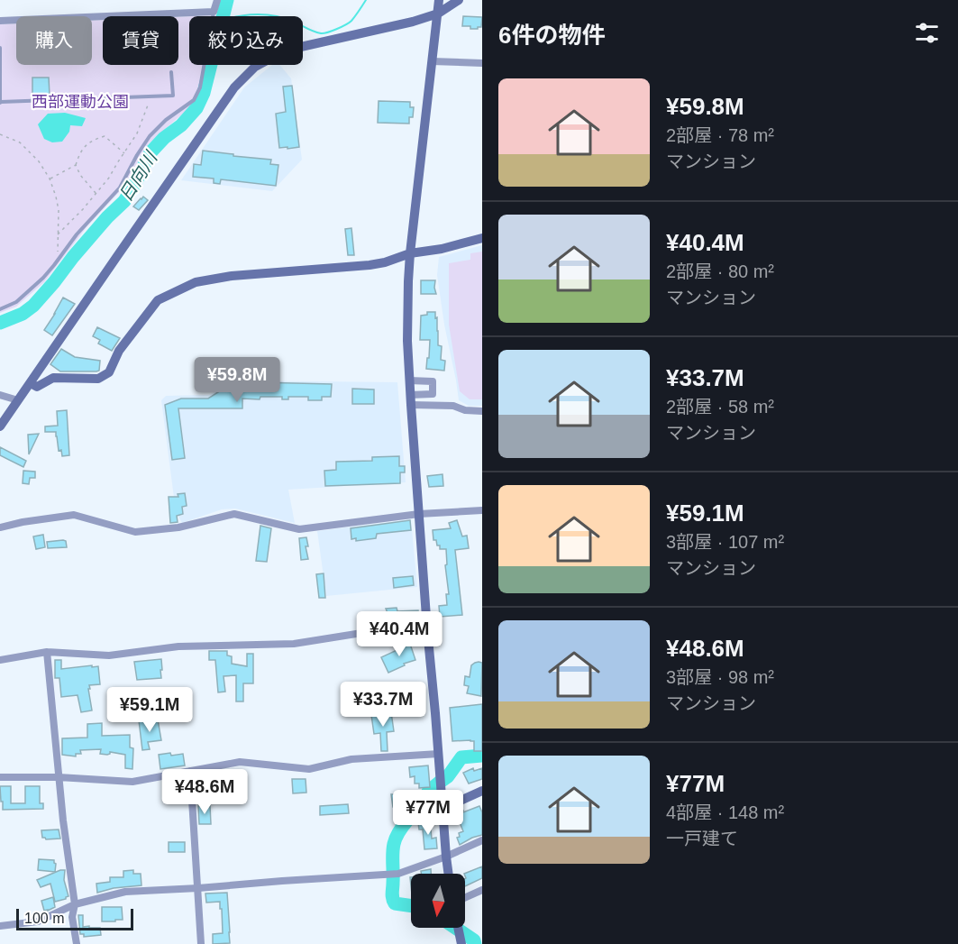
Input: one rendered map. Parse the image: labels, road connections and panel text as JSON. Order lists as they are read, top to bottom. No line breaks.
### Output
{"water":["日向川"],"parks":["西部運動公園"],"scale_bar":"100 m","north":"bottom","page":{"heading":"6件の物件","chip":["購入","賃貸","絞り込み"],"list":[{"name":"¥59.8M","note":"2部屋 · 78 m² · マンション"},{"name":"¥40.4M","note":"2部屋 · 80 m² · マンション"},{"name":"¥33.7M","note":"2部屋 · 58 m² · マンション"},{"name":"¥59.1M","note":"3部屋 · 107 m² · マンション"},{"name":"¥48.6M","note":"3部屋 · 98 m² · マンション"},{"name":"¥77M","note":"4部屋 · 148 m² · 一戸建て"}],"price":["¥59.8M","¥40.4M","¥33.7M","¥59.1M","¥48.6M","¥77M"],"scale":"100 m"}}
